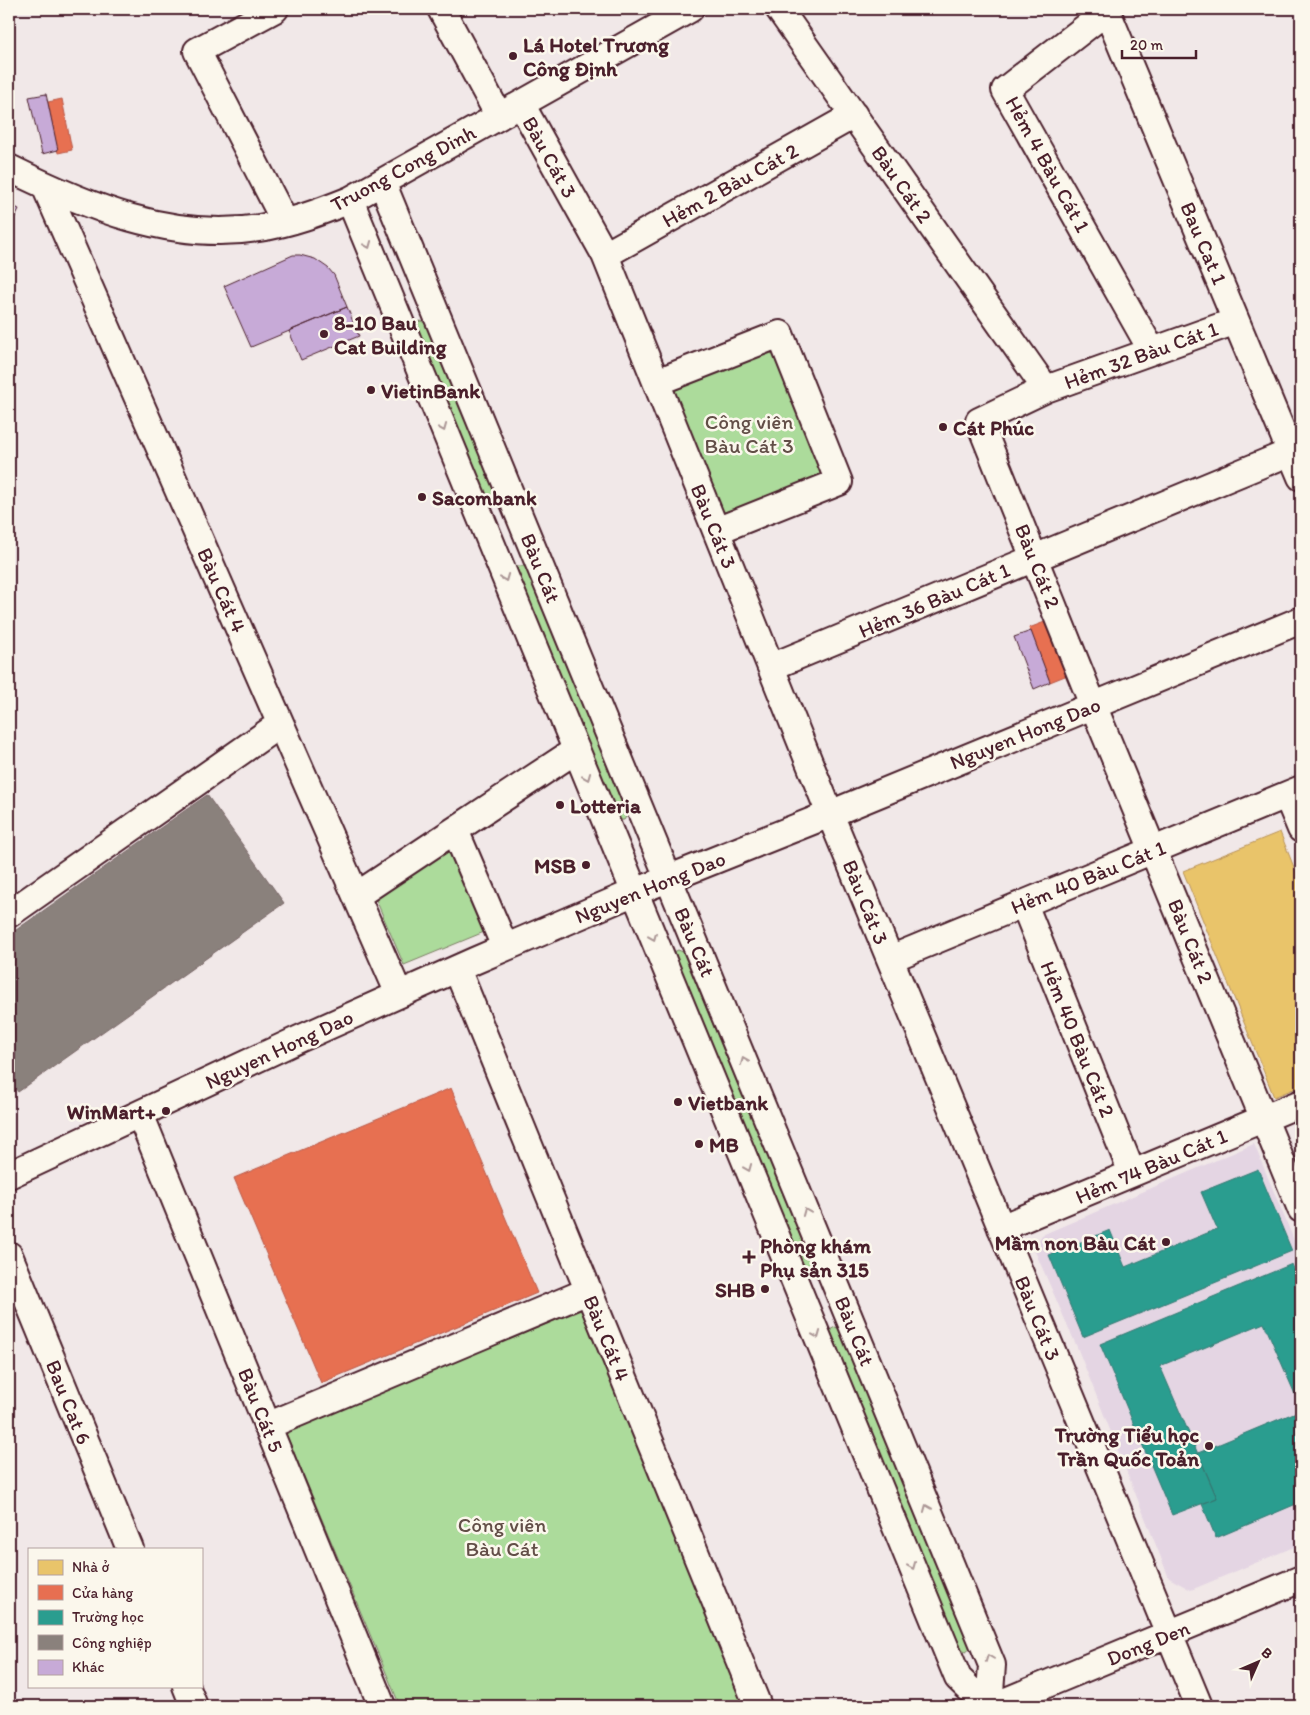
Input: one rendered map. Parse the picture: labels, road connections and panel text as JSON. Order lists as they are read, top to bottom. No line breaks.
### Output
{"streets":{"street":["Bàu Cát 3","Hẻm 4 Bàu Cát 1","Truong Cong Dinh","Bàu Cát 2","Hẻm 2 Bàu Cát 2","Bau Cat 1","Hẻm 32 Bàu Cát 1","Bàu Cát","Bàu Cát 4","Hẻm 36 Bàu Cát 1","Nguyen Hong Dao","Hẻm 40 Bàu Cát 1","Hẻm 40 Bàu Cát 2","Hẻm 74 Bàu Cát 1","Bau Cat 6","Bàu Cát 5","Dong Den"]},"crossings":[["Bàu Cát 3","Truong Cong Dinh"],["Bàu Cát 3","Hẻm 2 Bàu Cát 2"],["Bàu Cát 3","Hẻm 36 Bàu Cát 1"],["Bàu Cát 3","Nguyen Hong Dao"],["Bàu Cát 3","Hẻm 40 Bàu Cát 1"],["Bàu Cát 3","Hẻm 74 Bàu Cát 1"],["Bàu Cát 3","Dong Den"],["Hẻm 4 Bàu Cát 1","Bau Cat 1"],["Hẻm 4 Bàu Cát 1","Hẻm 32 Bàu Cát 1"],["Truong Cong Dinh","Bàu Cát"],["Truong Cong Dinh","Bàu Cát 4"],["Bàu Cát 2","Hẻm 2 Bàu Cát 2"],["Bàu Cát 2","Hẻm 32 Bàu Cát 1"],["Bàu Cát 2","Hẻm 36 Bàu Cát 1"],["Bàu Cát 2","Nguyen Hong Dao"],["Bàu Cát 2","Hẻm 40 Bàu Cát 1"],["Bàu Cát 2","Hẻm 74 Bàu Cát 1"],["Bau Cat 1","Hẻm 32 Bàu Cát 1"],["Bau Cat 1","Hẻm 36 Bàu Cát 1"],["Bàu Cát","Nguyen Hong Dao"],["Bàu Cát 4","Nguyen Hong Dao"],["Nguyen Hong Dao","Bàu Cát 5"],["Hẻm 40 Bàu Cát 1","Hẻm 40 Bàu Cát 2"],["Hẻm 40 Bàu Cát 2","Hẻm 74 Bàu Cát 1"]],"parks":["Công viên Bàu Cát 3","Công viên Bàu Cát"],"places":{"other":["Lá Hotel Trương Công Định","8-10 Bau Cat Building","VietinBank","Cát Phúc","Sacombank","Lotteria","MSB","Vietbank","WinMart+","MB","Mầm non Bàu Cát","SHB","Trường Tiểu học Trần Quốc Toản"],"health":["Phòng khám Phụ sản 315"]},"legend":["Nhà ở","Cửa hàng","Trường học","Công nghiệp","Khác"],"scale_bar":"20 m","north":"top right"}
